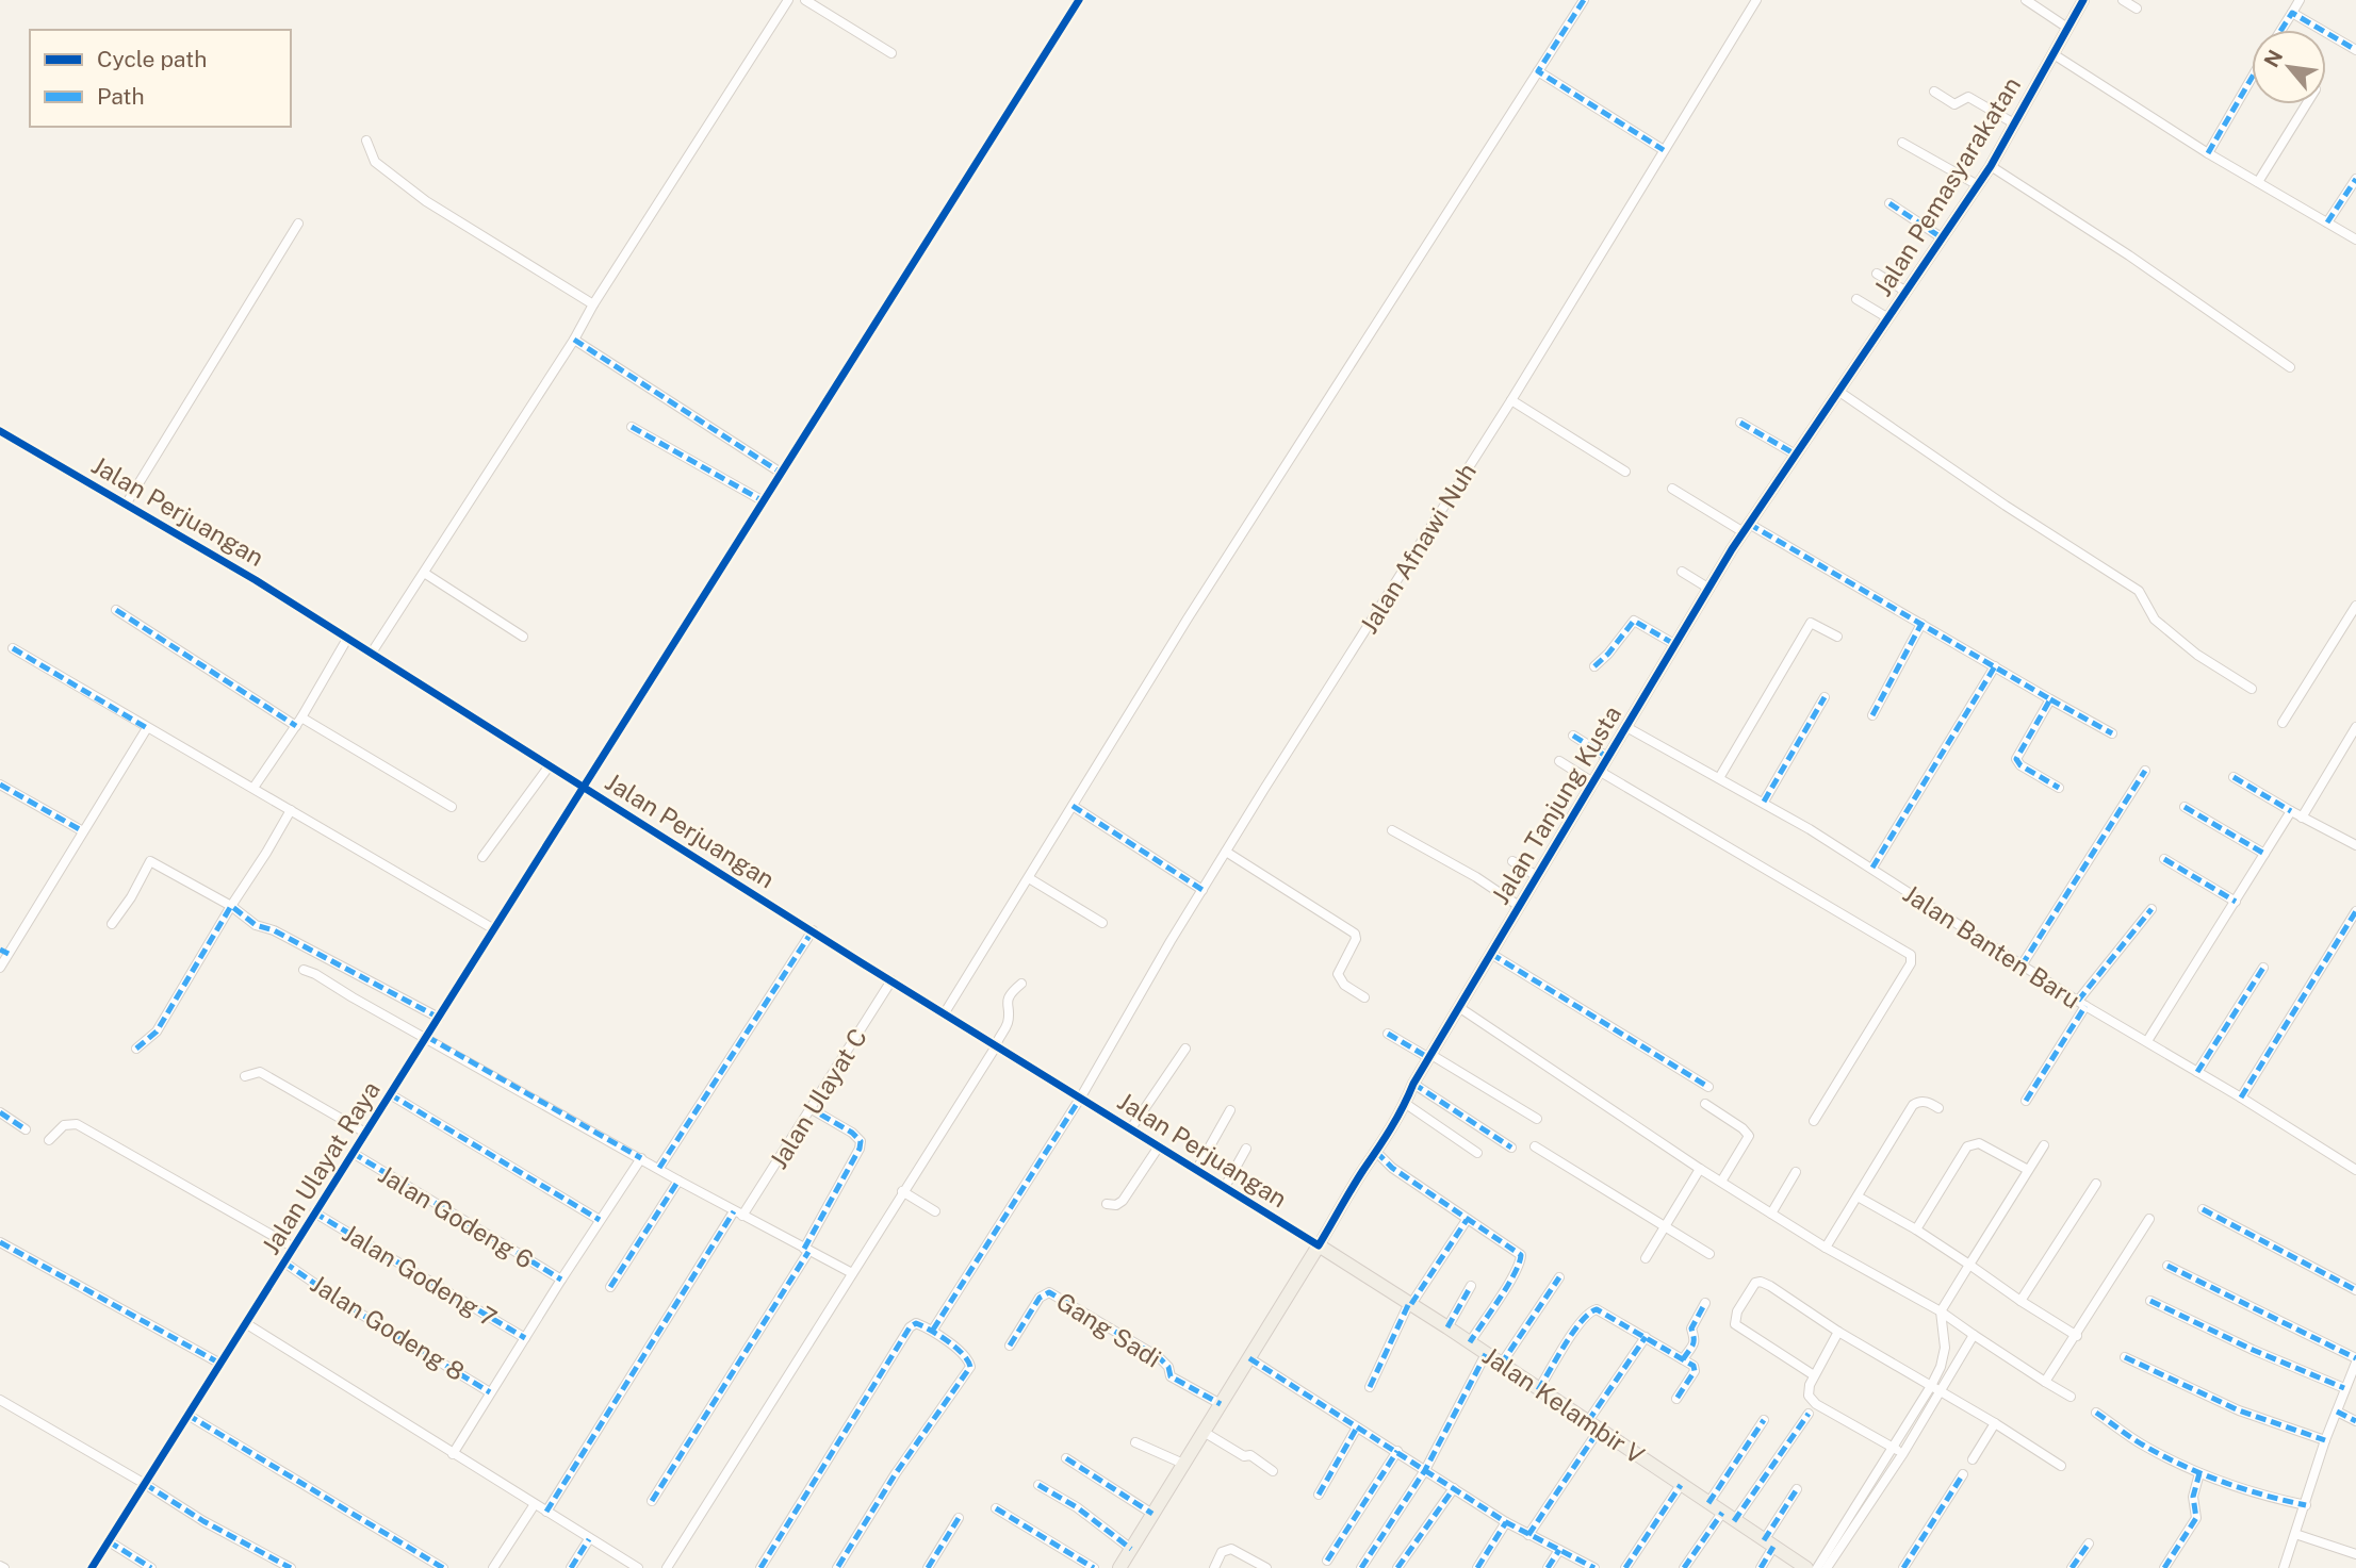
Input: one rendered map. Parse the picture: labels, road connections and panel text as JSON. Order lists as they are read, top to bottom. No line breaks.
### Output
{"streets":{"main road":["Jalan Kelambir V"],"street":["Jalan Pemasyarakatan","Jalan Perjuangan","Jalan Afnawi Nuh","Jalan Tanjung Kusta","Jalan Banten Baru","Jalan Ulayat C","Jalan Ulayat Raya","Jalan Godeng 6","Jalan Godeng 7","Jalan Godeng 8","Gang Sadi"]},"crossings":[["Jalan Pemasyarakatan","Jalan Tanjung Kusta"],["Jalan Perjuangan","Jalan Afnawi Nuh"],["Jalan Perjuangan","Jalan Tanjung Kusta"],["Jalan Perjuangan","Jalan Ulayat C"],["Jalan Perjuangan","Jalan Ulayat Raya"],["Jalan Perjuangan","Jalan Kelambir V"],["Jalan Tanjung Kusta","Jalan Banten Baru"],["Jalan Tanjung Kusta","Jalan Kelambir V"],["Jalan Ulayat Raya","Jalan Godeng 6"],["Jalan Ulayat Raya","Jalan Godeng 7"],["Jalan Ulayat Raya","Jalan Godeng 8"]],"legend":["Cycle path","Path"],"north":"top left"}
